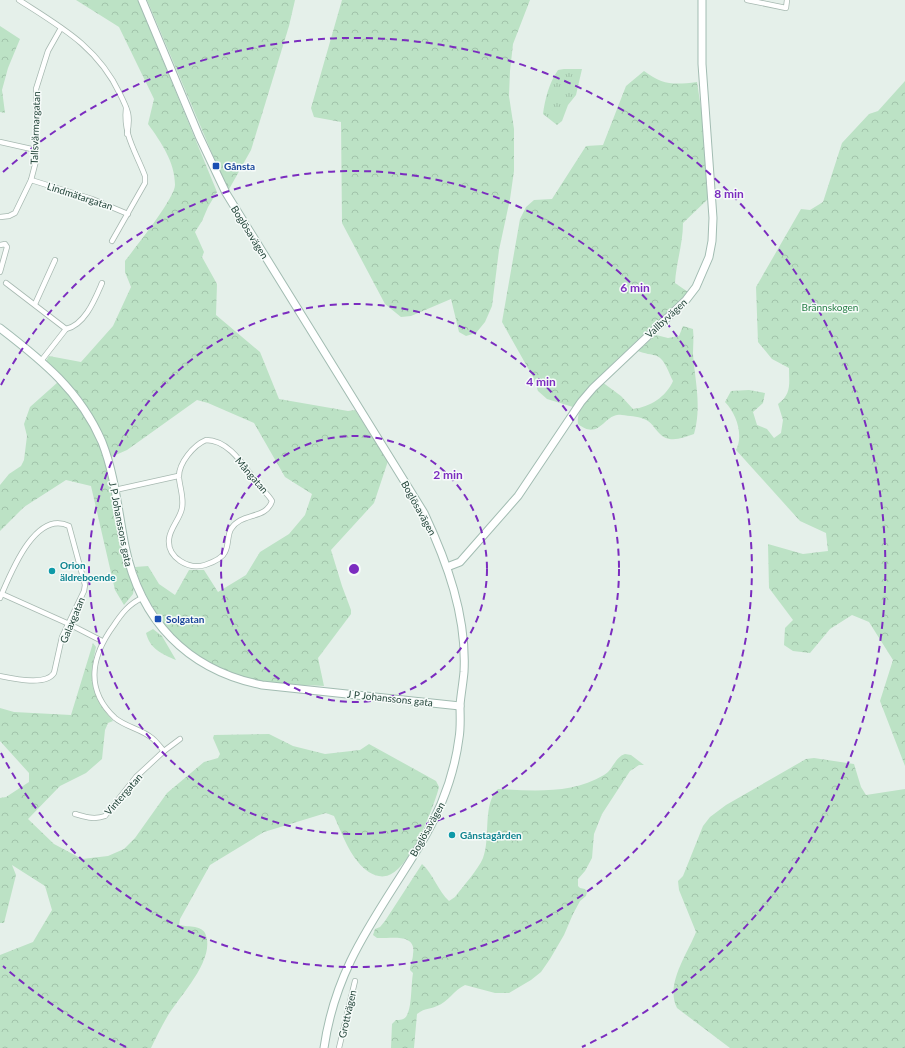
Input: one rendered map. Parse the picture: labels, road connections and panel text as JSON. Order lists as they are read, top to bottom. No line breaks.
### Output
{"streets":{"street":["Tallsvärmargatan","Lindmätargatan","Boglösavägen","Vallbyvägen","Mångatan","J P Johanssons gata","Galaxgatan","Vintergatan","Grottvägen"]},"crossings":[["Tallsvärmargatan","Lindmätargatan"],["Boglösavägen","Vallbyvägen"],["Boglösavägen","J P Johanssons gata"]],"parks":["Brännskogen"],"places":{"transit":["Gånsta","Solgatan"],"other":["Orion äldreboende","Gånstagården"]},"rings":["8 min","6 min","4 min","2 min"]}
